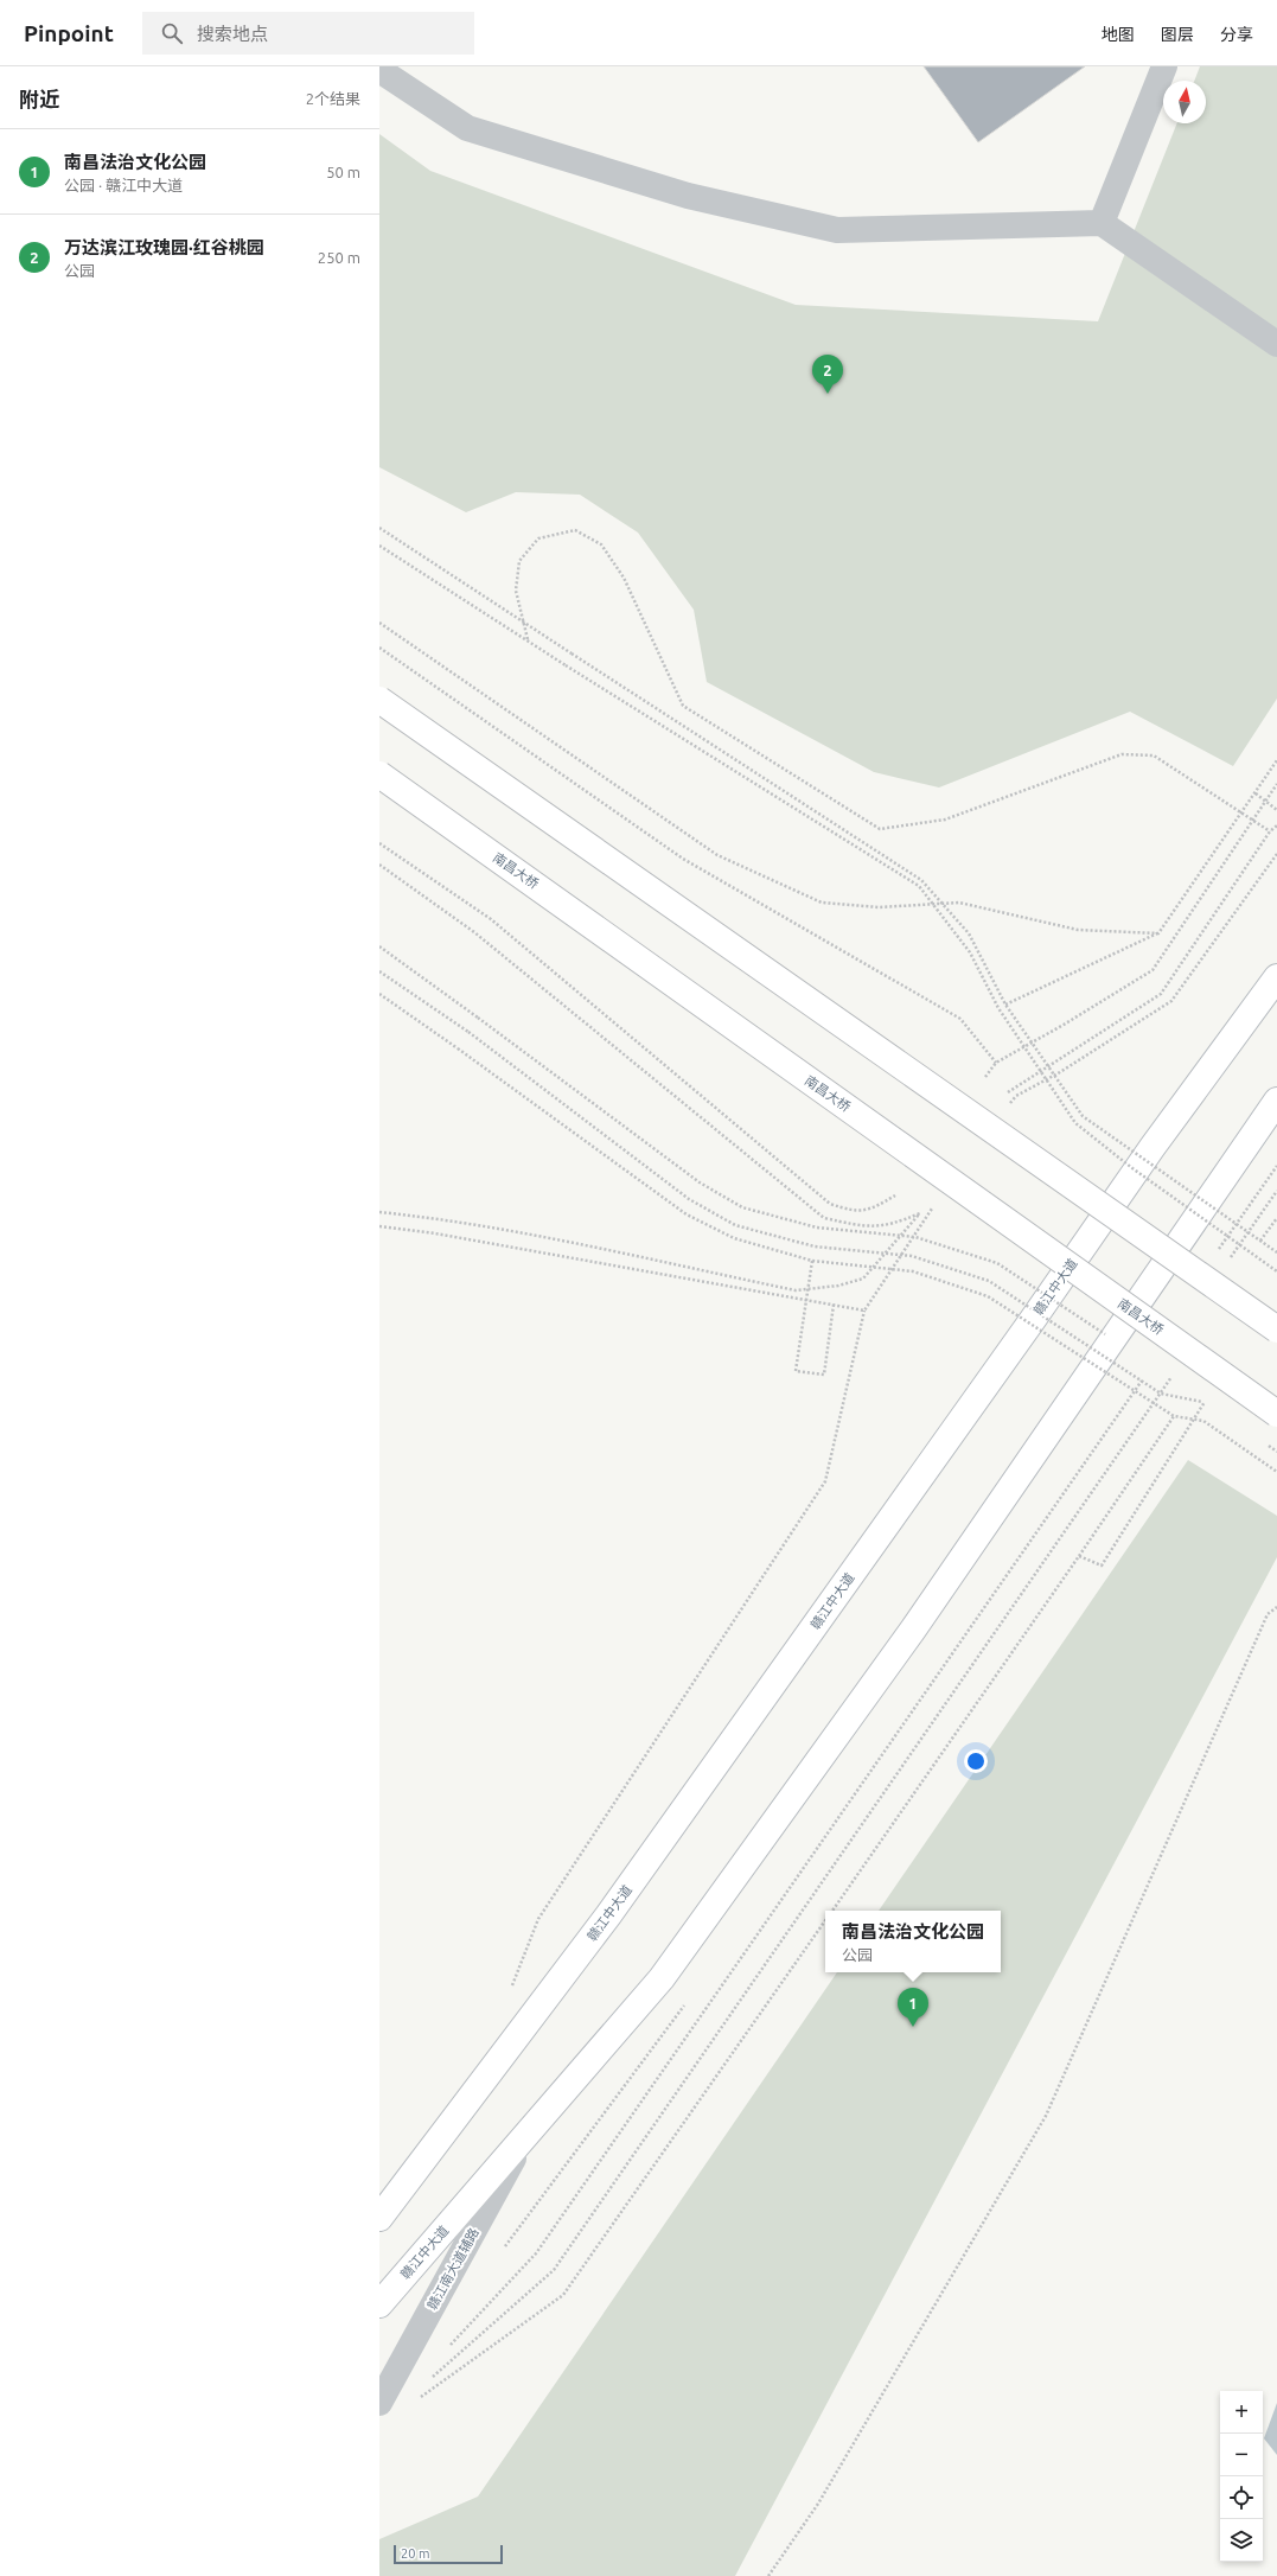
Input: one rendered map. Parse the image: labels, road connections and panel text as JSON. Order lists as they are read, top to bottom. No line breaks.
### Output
{"streets":{"main road":["南昌大桥","赣江中大道"],"street":["赣江南大道辅路"]},"crossings":[["赣江中大道","赣江南大道辅路"]],"scale_bar":"20 m","north":"top","page":{"header":"Pinpoint","search":"搜索地点","nav":["地图","图层","分享"],"heading":["附近","2个结果"],"list":[{"mark":"1","name":"南昌法治文化公园","note":"公园 · 赣江中大道","value":"50 m"},{"mark":"2","name":"万达滨江玫瑰园·红谷桃园","note":"公园","value":"250 m"}],"pins":["2","1"],"popup":["南昌法治文化公园","公园"],"map_buttons":["+","−"],"scale":"20 m"}}
